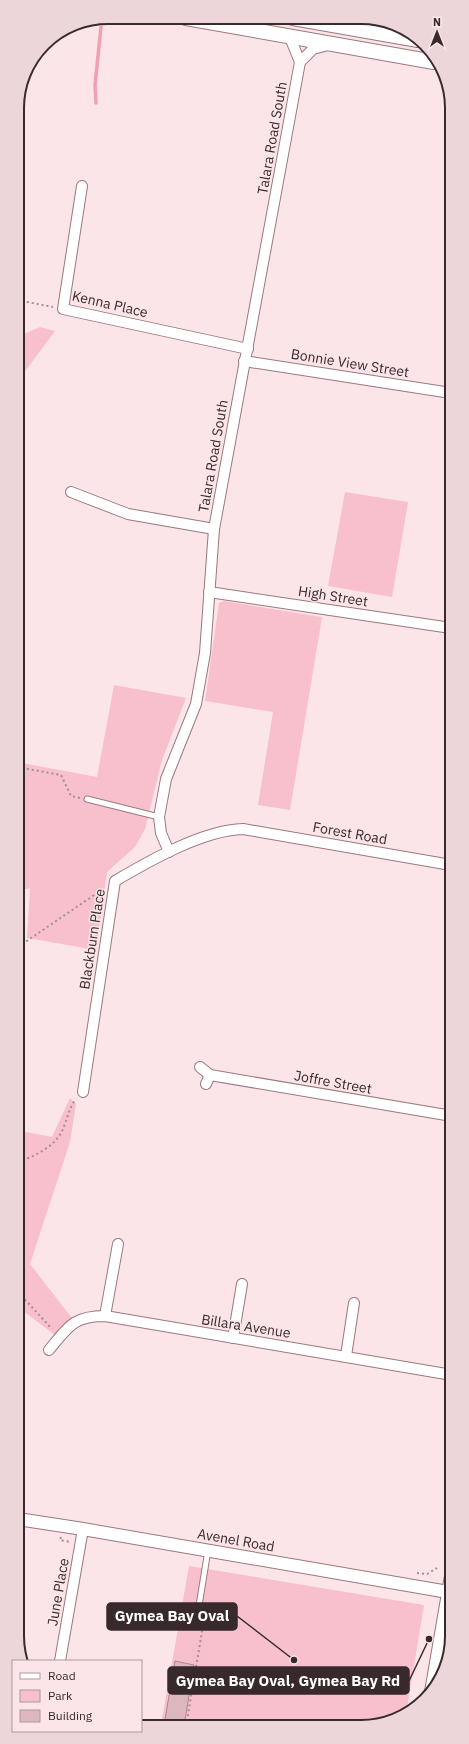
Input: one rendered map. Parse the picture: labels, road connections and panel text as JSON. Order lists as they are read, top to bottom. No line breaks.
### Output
{"streets":{"street":["Talara Road South","Kenna Place","Bonnie View Street","High Street","Forest Road","Blackburn Place","Joffre Street","Billara Avenue","Avenel Road","June Place"]},"crossings":[["Talara Road South","Kenna Place"],["Talara Road South","Bonnie View Street"],["Talara Road South","High Street"],["Talara Road South","Blackburn Place"],["Forest Road","Blackburn Place"],["Avenel Road","June Place"]],"places":["Gymea Bay Oval, Gymea Bay Rd","Gymea Bay Oval"],"legend":["Road","Park","Building"],"north":"top"}
